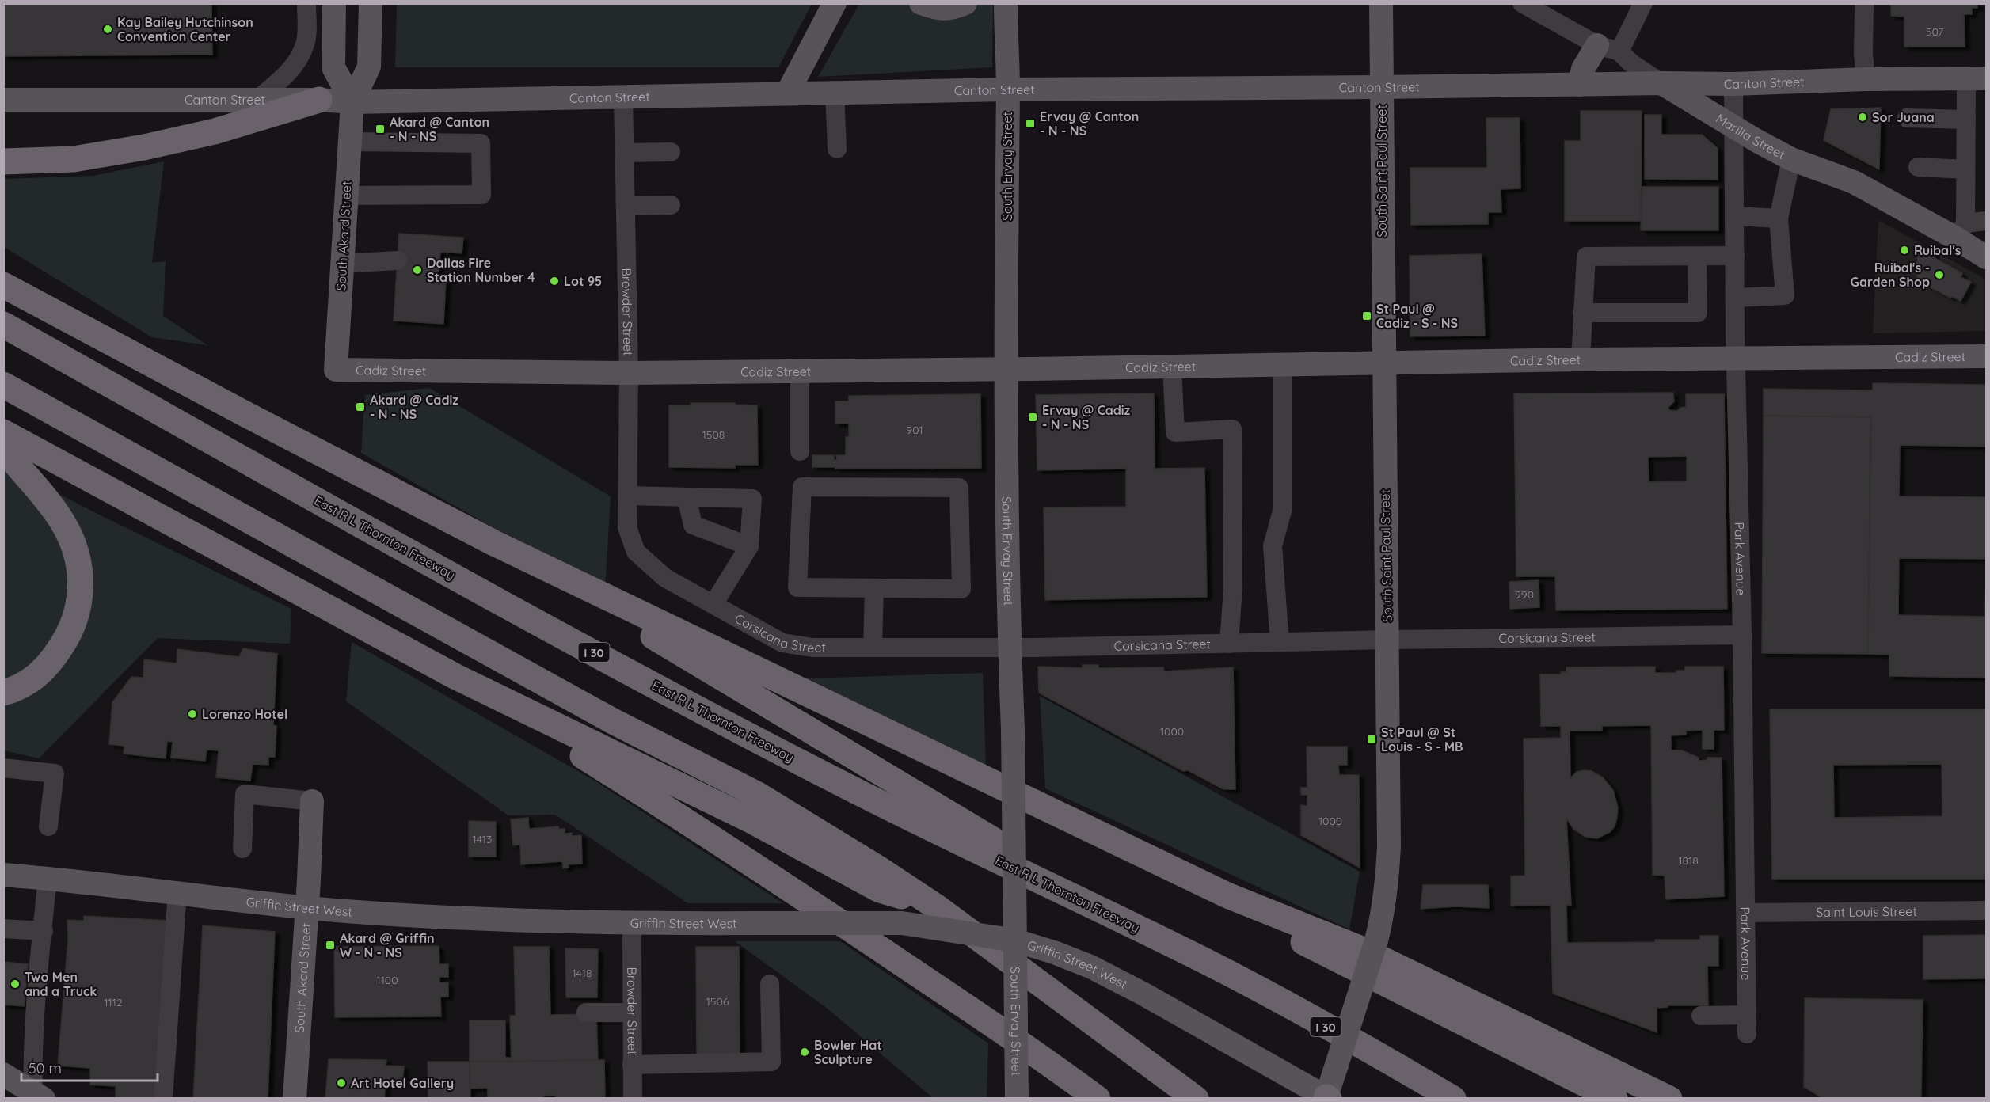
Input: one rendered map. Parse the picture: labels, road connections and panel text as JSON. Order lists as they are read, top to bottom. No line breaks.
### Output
{"streets":{"highway":["East R L Thornton Freeway","I 30"],"main road":["Canton Street","Marilla Street","South Ervay Street","South Saint Paul Street","South Akard Street","Cadiz Street","Griffin Street West"],"street":["Browder Street","Park Avenue","Corsicana Street","Saint Louis Street"]},"crossings":[["Canton Street","Marilla Street"],["Canton Street","South Ervay Street"],["Canton Street","South Saint Paul Street"],["Canton Street","South Akard Street"],["Canton Street","Browder Street"],["Canton Street","Park Avenue"],["Marilla Street","Park Avenue"],["South Ervay Street","Cadiz Street"],["South Ervay Street","Corsicana Street"],["South Ervay Street","Griffin Street West"],["South Saint Paul Street","Cadiz Street"],["South Saint Paul Street","Corsicana Street"],["South Saint Paul Street","Griffin Street West"],["South Akard Street","Cadiz Street"],["South Akard Street","Griffin Street West"],["Browder Street","Cadiz Street"],["Browder Street","Corsicana Street"],["Browder Street","Griffin Street West"],["Cadiz Street","Park Avenue"],["Park Avenue","Corsicana Street"],["Park Avenue","Saint Louis Street"]],"places":{"other":["Kay Bailey Hutchinson Convention Center","Sor Juana","Ruibal's","Dallas Fire Station Number 4","Ruibal's - Garden Shop","Lot 95","Lorenzo Hotel","Two Men and a Truck","Bowler Hat Sculpture","Art Hotel Gallery"],"transit":["Ervay @ Canton - N - NS","Akard @ Canton - N - NS","St Paul @ Cadiz - S - NS","Akard @ Cadiz - N - NS","Ervay @ Cadiz - N - NS","St Paul @ St Louis - S - MB","Akard @ Griffin W - N - NS"]},"house_numbers":["507","901","1508","990","1000","1000","1413","1818","1418","1100","1506","1112"],"scale_bar":"50 m"}
